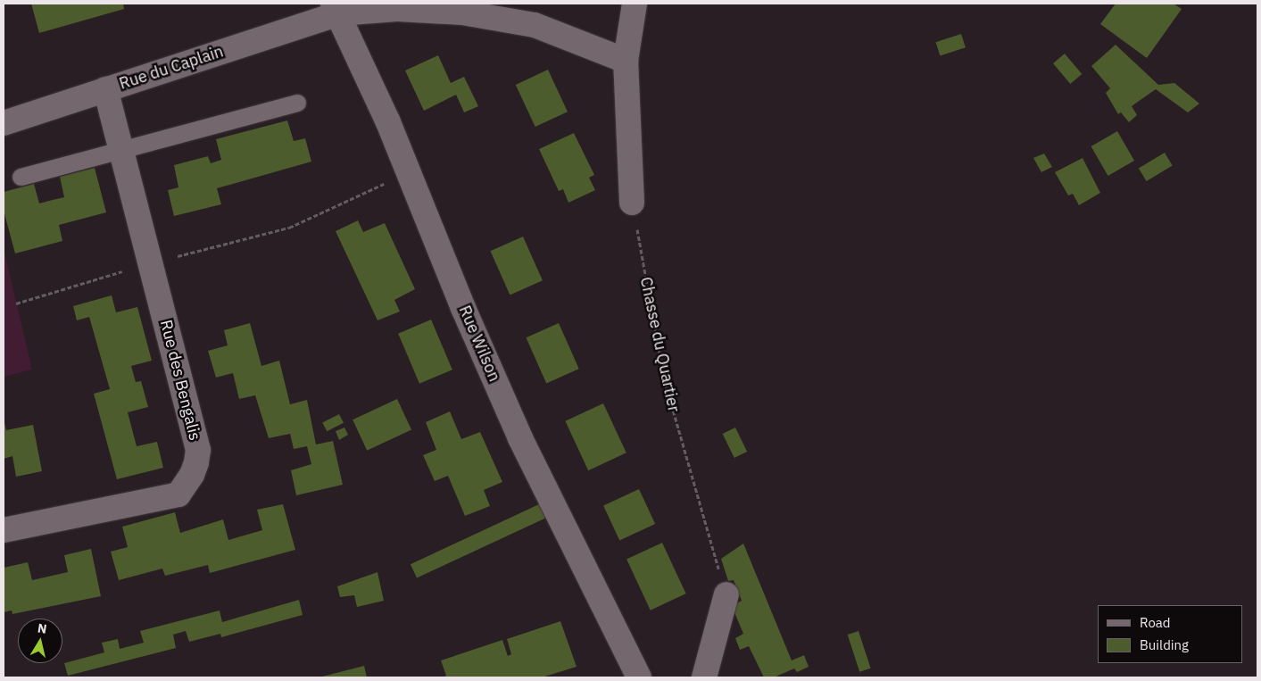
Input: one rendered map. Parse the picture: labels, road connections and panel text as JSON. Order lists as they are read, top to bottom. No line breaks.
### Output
{"streets":{"street":["Rue du Caplain","Rue Wilson","Rue des Bengalis"],"path":["Chasse du Quartier"]},"crossings":[["Rue du Caplain","Rue Wilson"],["Rue du Caplain","Rue des Bengalis"]],"legend":["Road","Building"],"north":"top"}
